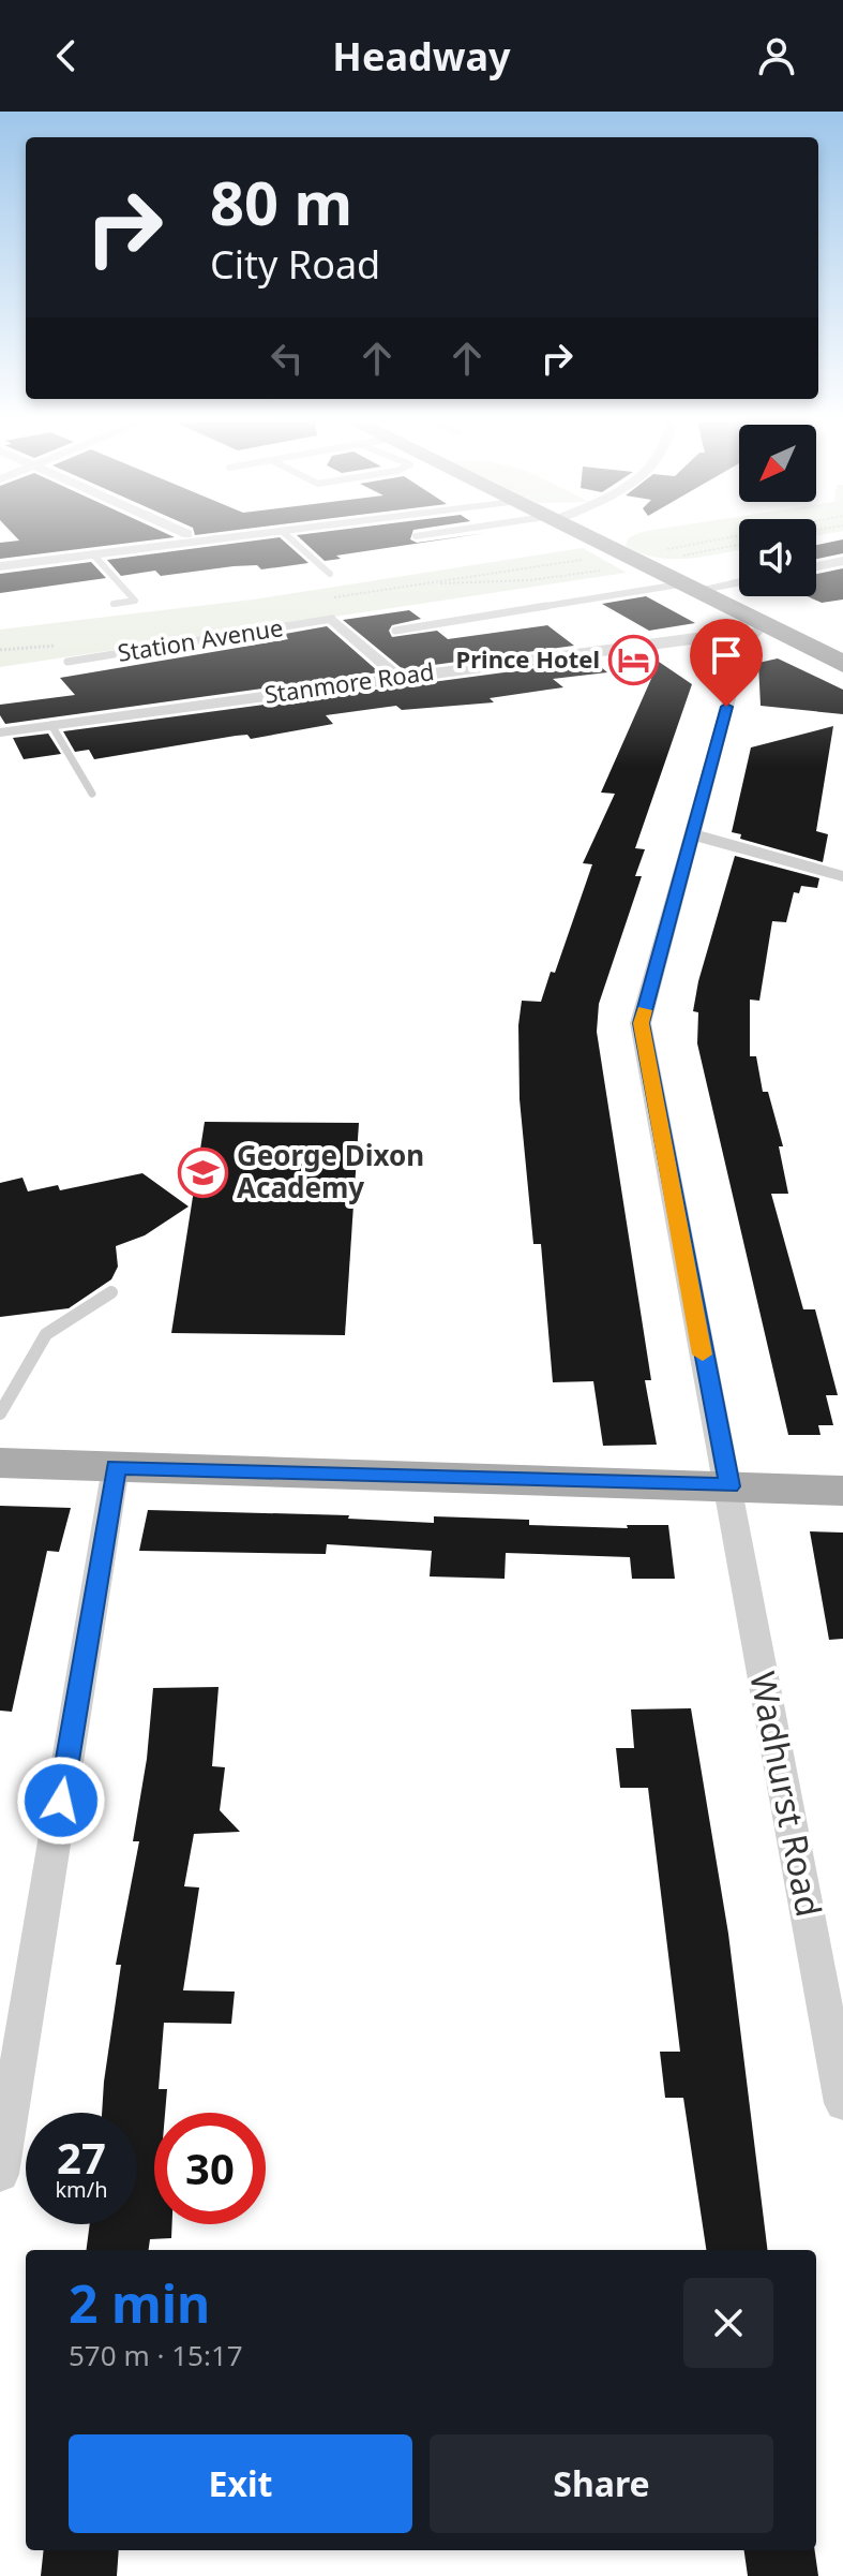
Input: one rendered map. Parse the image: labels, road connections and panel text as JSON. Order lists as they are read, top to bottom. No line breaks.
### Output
{"streets":{"street":["Stanmore Road","Wadhurst Road"],"lane":["Station Avenue"]},"crossings":[["Stanmore Road","Wadhurst Road"]],"places":{"hotel":["Prince Hotel"],"school or university":["George Dixon Academy"]},"north":"bottom left","page":{"header":"Headway","turn":["80 m","City Road"],"speed":"27 km/h","limit":"30","heading":["2 min","570 m · 15:17"],"buttons":["Exit","Share"]}}
